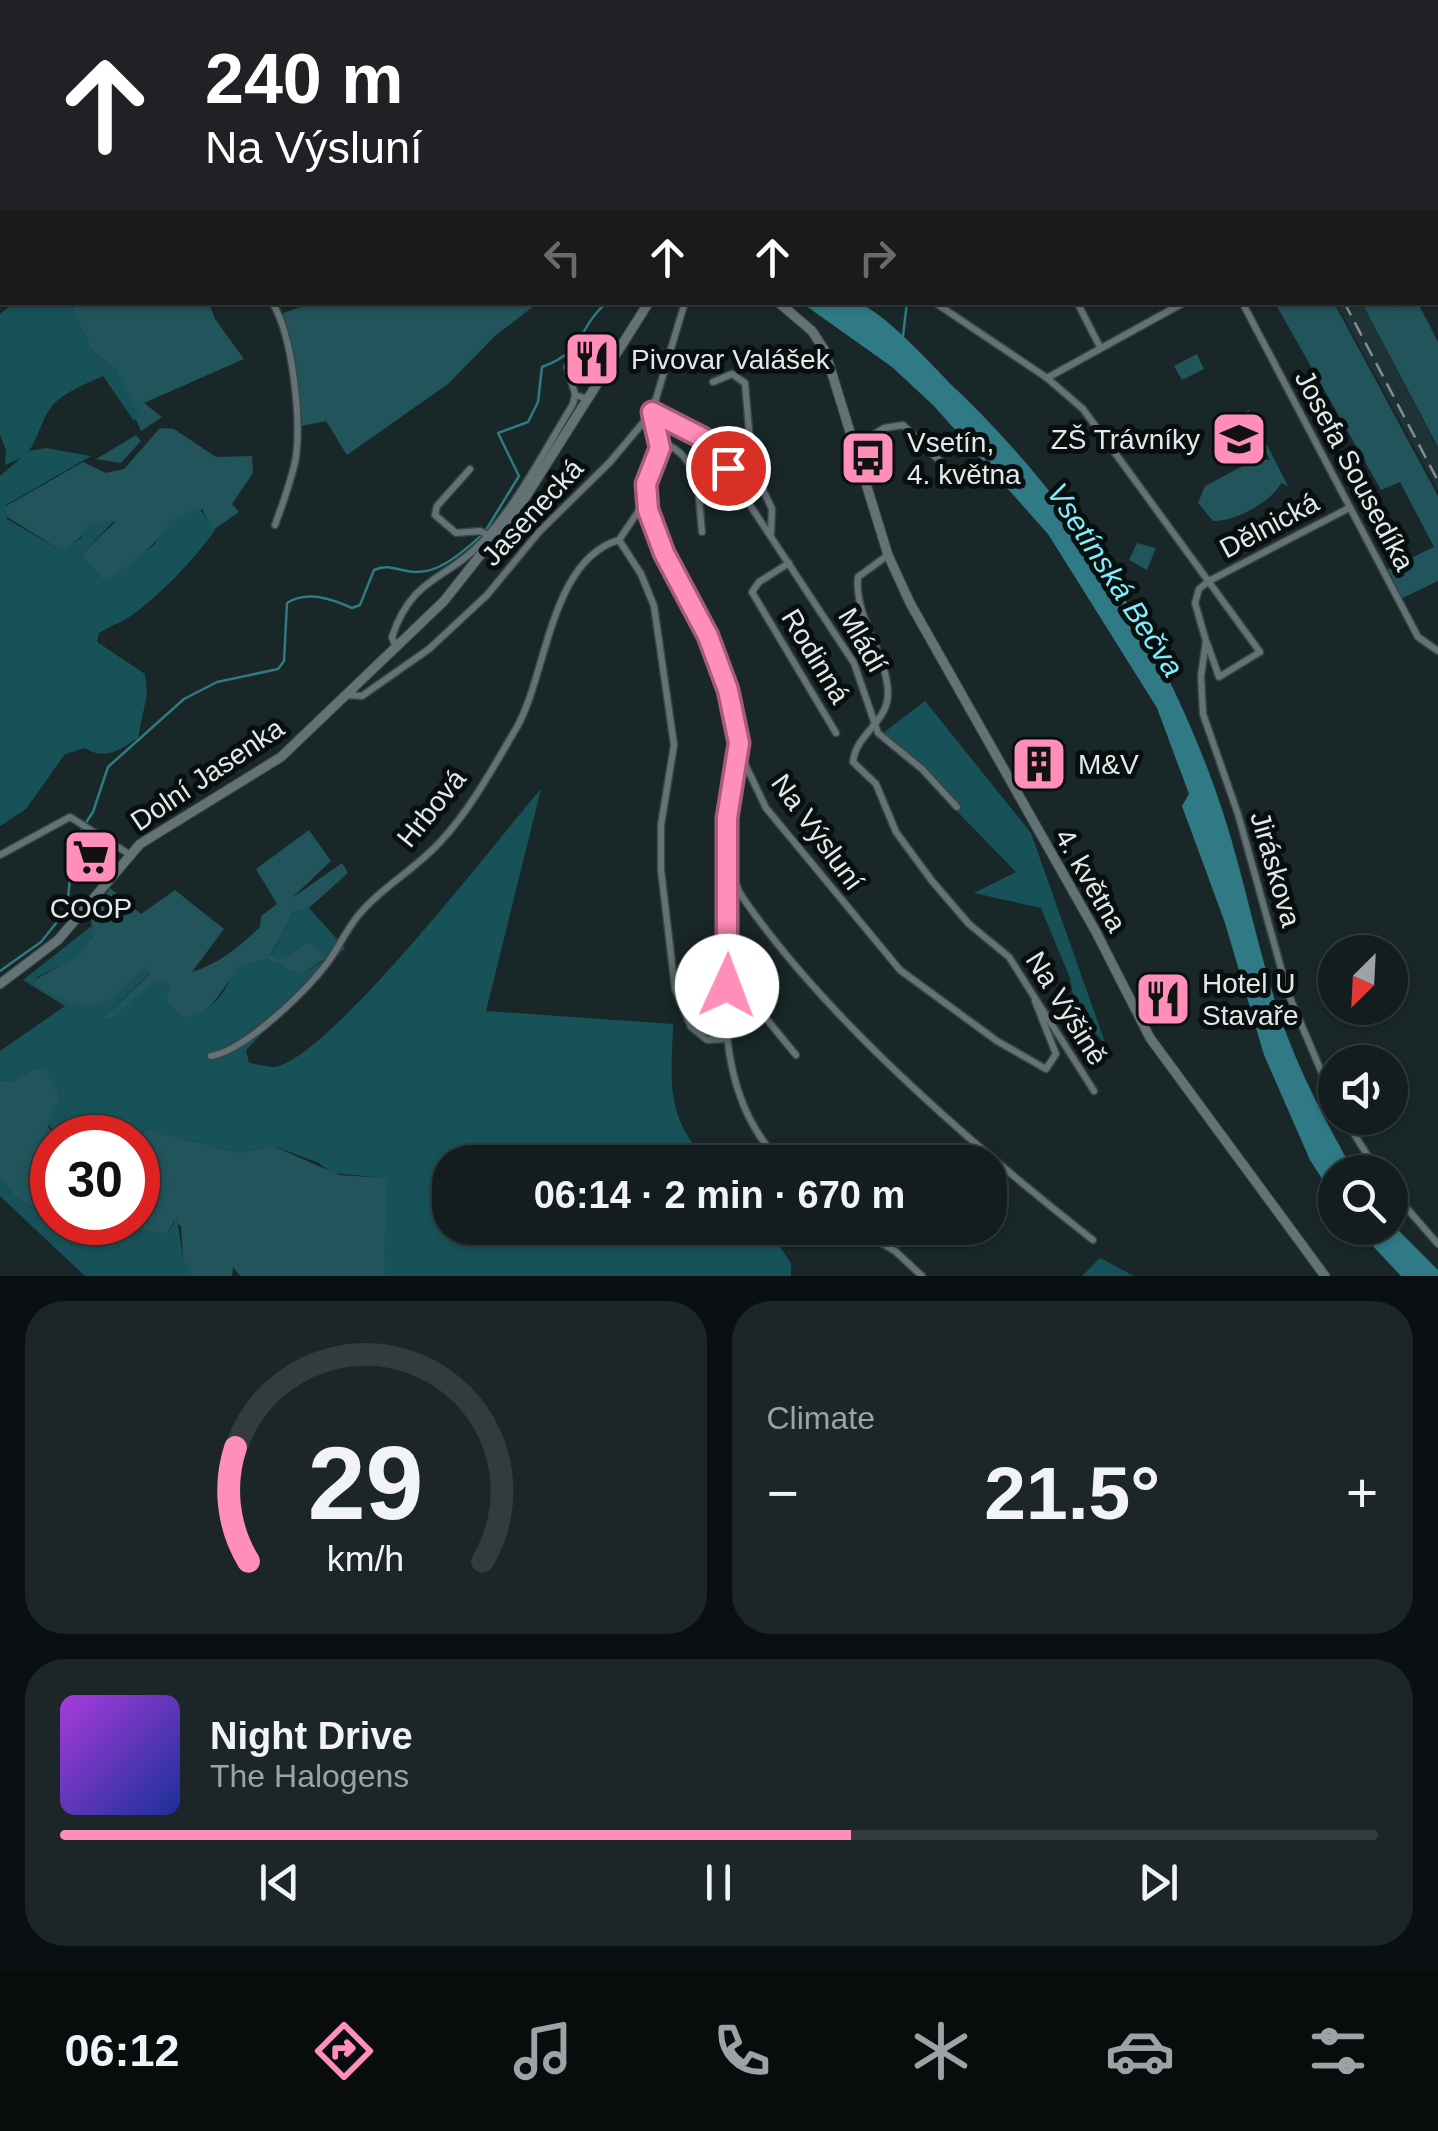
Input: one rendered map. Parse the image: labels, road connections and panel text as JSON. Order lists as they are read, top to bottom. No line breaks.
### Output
{"streets":{"street":["Josefa Sousedíka","Jasenecká","Dělnická","Mládí","Rodinná","Dolní Jasenka","Hrbová","Na Výsluní","Jiráskova","4. května","Na Výšině"]},"crossings":[["Josefa Sousedíka","Dělnická"],["Jasenecká","Mládí"],["Jasenecká","Dolní Jasenka"],["Dělnická","Jiráskova"],["Mládí","Rodinná"],["Mládí","Na Výšině"],["Hrbová","Na Výsluní"],["Na Výsluní","Na Výšině"],["4. května","Na Výšině"]],"water":["Vsetínská Bečva"],"places":{"restaurant":["Pivovar Valášek","Hotel U Stavaře"],"school or university":["ZŠ Trávníky"],"bus stop":["Vsetín, 4. května"],"building":["M&V"],"supermarket":["COOP"]},"north":"bottom left","page":{"turn":["240 m","Na Výsluní"],"limit":"30","trip":"06:14 · 2 min · 670 m","tile":"Climate","heat":["−","21.5°","+"],"song":["Night Drive","The Halogens"],"tabs":"06:12","gauge":["29","km/h"]}}
